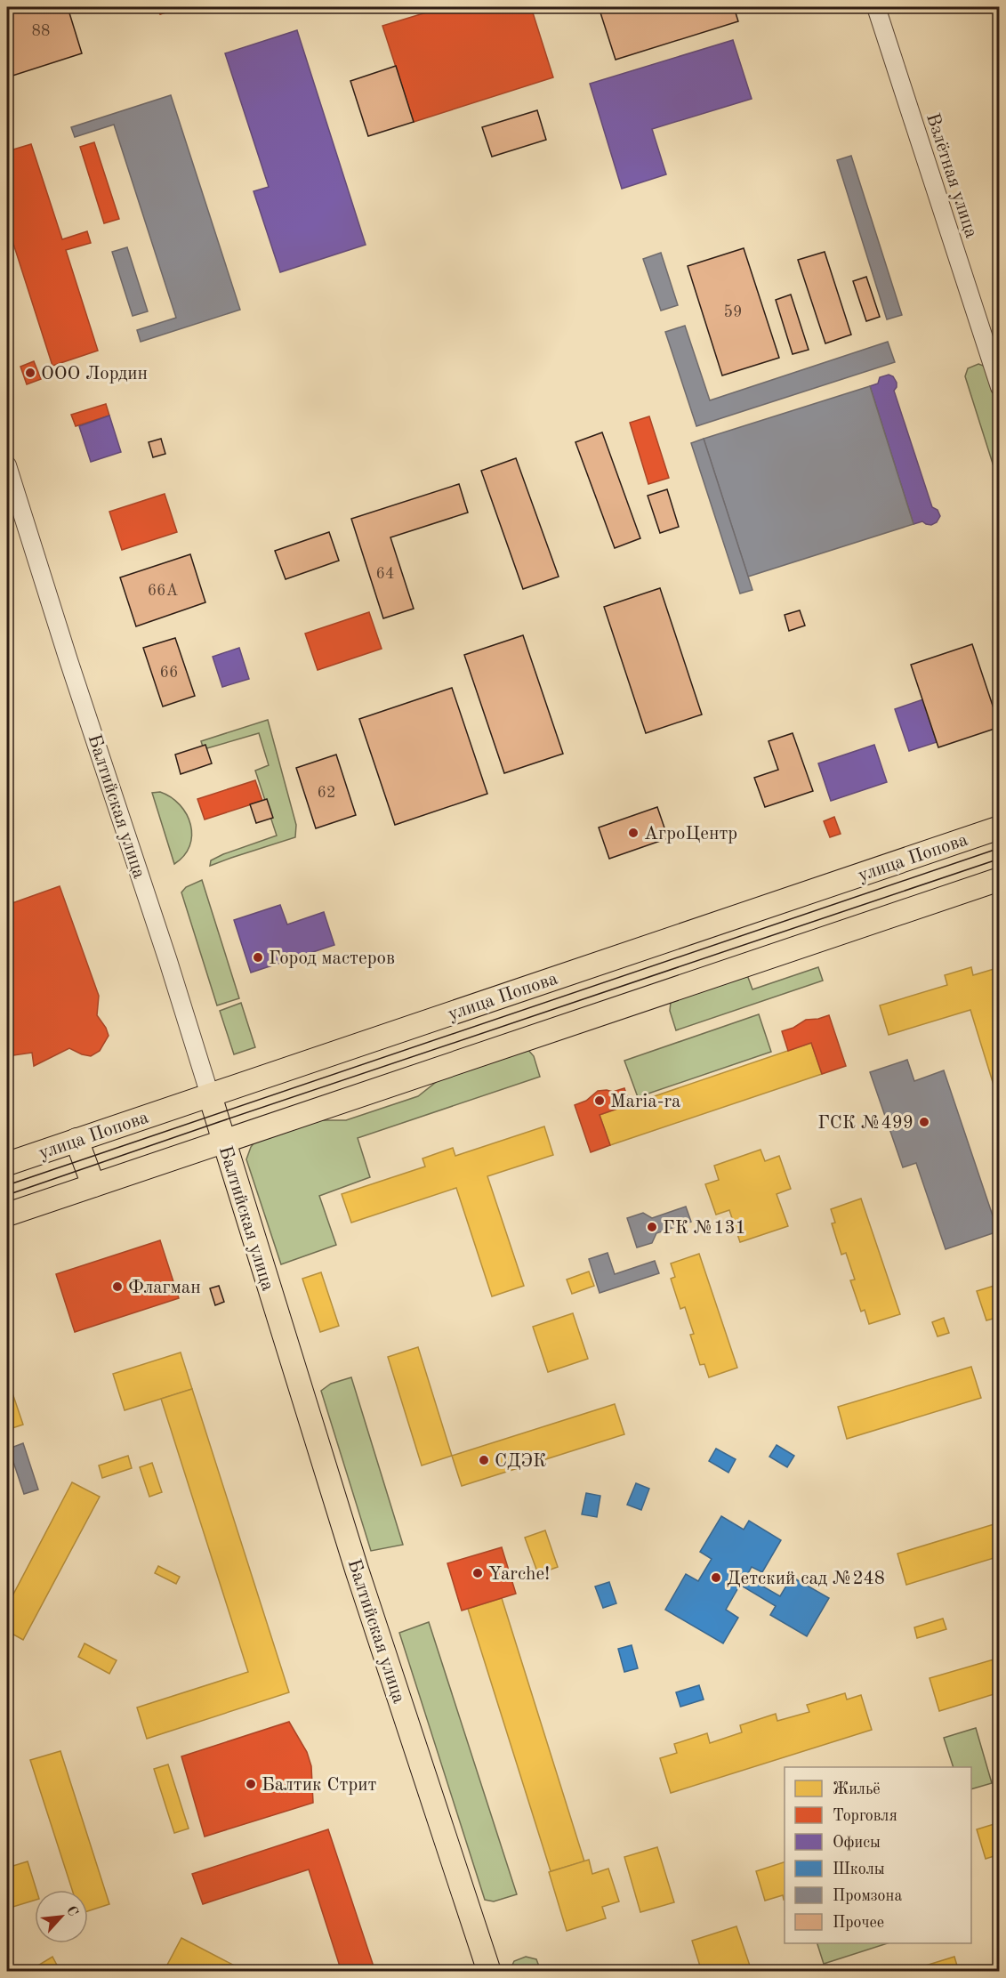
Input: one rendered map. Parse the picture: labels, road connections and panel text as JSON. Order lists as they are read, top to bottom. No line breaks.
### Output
{"streets":{"main road":["Балтийская улица","улица Попова"],"street":["Взлётная улица"]},"crossings":[["Балтийская улица","улица Попова"]],"places":["ООО Лордин","АгроЦентр","Город мастеров","Maria-ra","ГСК №499","ГК №131","Флагман","СДЭК","Yarche!","Детский сад №248","Балтик Стрит"],"house_numbers":["88","59","64","66А","66","62"],"legend":["Жильё","Торговля","Офисы","Школы","Промзона","Прочее"],"north":"top right"}
